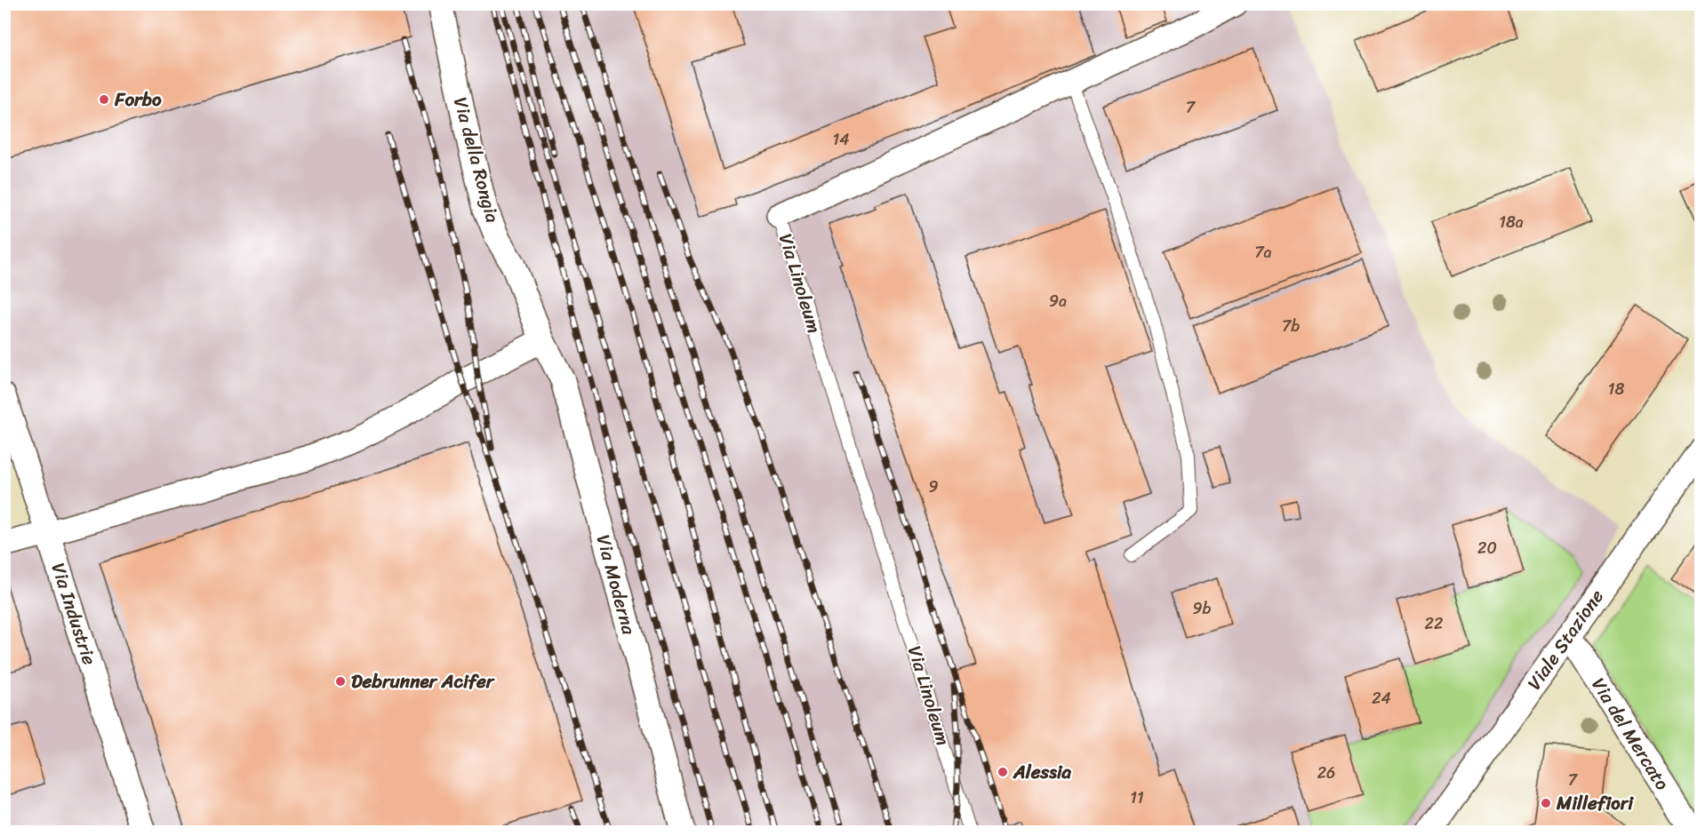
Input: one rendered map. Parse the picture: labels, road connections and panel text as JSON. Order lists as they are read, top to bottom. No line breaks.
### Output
{"streets":{"street":["Via della Rongia","Via Linoleum","Via Moderna","Via Industrie","Viale Stazione","Via del Mercato"]},"crossings":[["Via della Rongia","Via Moderna"],["Viale Stazione","Via del Mercato"]],"places":["Forbo","Debrunner Acifer","Alessia","Millefiori"],"house_numbers":["7","14","18a","7a","9a","7b","18","9","20","9b","22","24","26","7","11"]}
